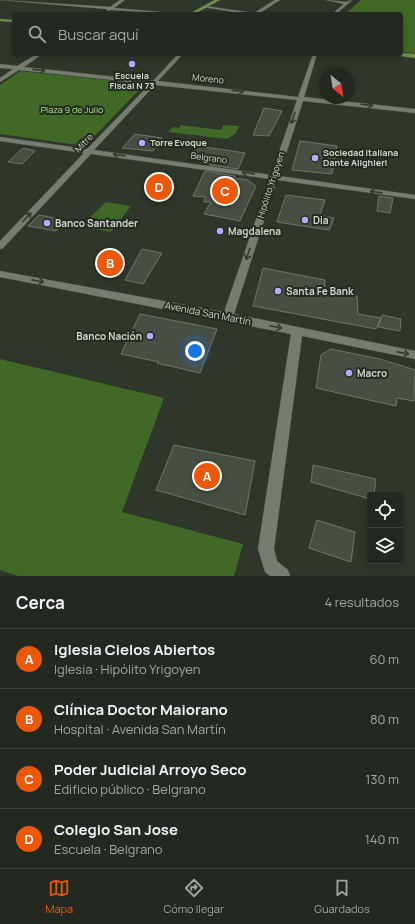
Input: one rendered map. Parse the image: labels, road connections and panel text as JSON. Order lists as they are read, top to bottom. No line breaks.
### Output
{"streets":{"street":["Moreno","Mitre","Belgrano","Hipólito Yrigoyen","Avenida San Martín"]},"crossings":[["Moreno","Mitre"],["Moreno","Hipólito Yrigoyen"],["Mitre","Belgrano"],["Belgrano","Hipólito Yrigoyen"],["Hipólito Yrigoyen","Avenida San Martín"]],"one_way":["Mitre","Belgrano","Hipólito Yrigoyen","Avenida San Martín"],"parks":["Plaza 9 de Julio"],"places":["Escuela Fiscal N 73","Torre Evoque","Sociedad Italiana Dante Alighieri","Dia","Banco Santander","Magdalena","Santa Fe Bank","Banco Nación","Macro"],"north":"bottom right","page":{"search":"Buscar aquí","pins":["D","C","B","A"],"heading":["Cerca","4 resultados"],"list":[{"mark":"A","name":"Iglesia Cielos Abiertos","note":"Iglesia · Hipólito Yrigoyen","value":"60 m"},{"mark":"B","name":"Clínica Doctor Maiorano","note":"Hospital · Avenida San Martín","value":"80 m"},{"mark":"C","name":"Poder Judicial Arroyo Seco","note":"Edificio público · Belgrano","value":"130 m"},{"mark":"D","name":"Colegio San Jose","note":"Escuela · Belgrano","value":"140 m"}],"nav":["Mapa","Cómo llegar","Guardados"]}}
